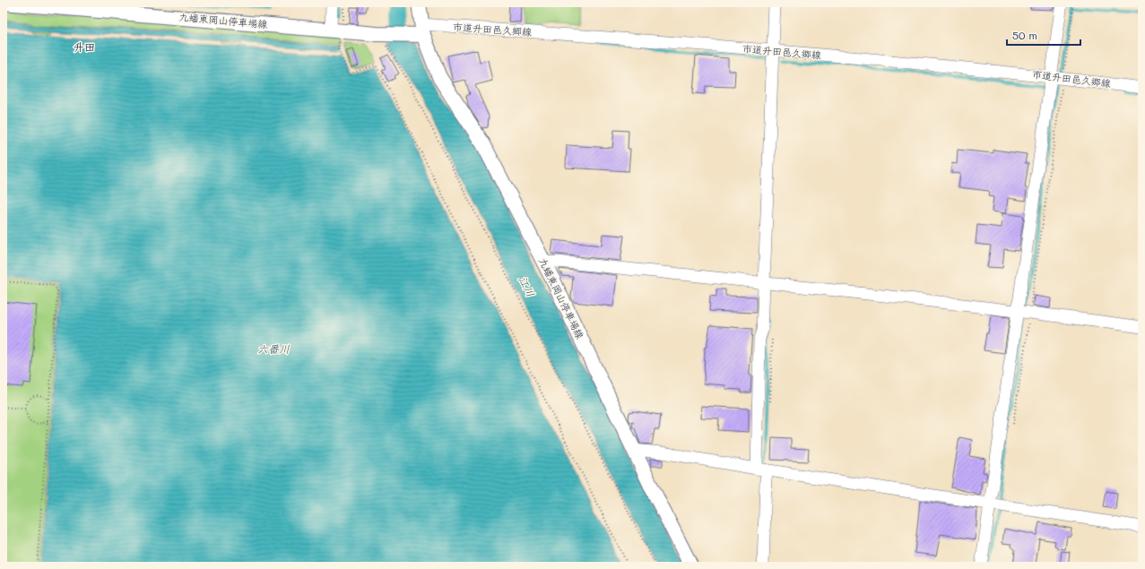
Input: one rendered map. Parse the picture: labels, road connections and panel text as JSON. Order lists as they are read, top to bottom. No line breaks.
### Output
{"streets":{"main road":["九蟠東岡山停車場線"],"street":["市道升田邑久郷線"]},"crossings":[["九蟠東岡山停車場線","市道升田邑久郷線"]],"districts":["升田"],"water":["江川","六番川"],"scale_bar":"50 m"}
